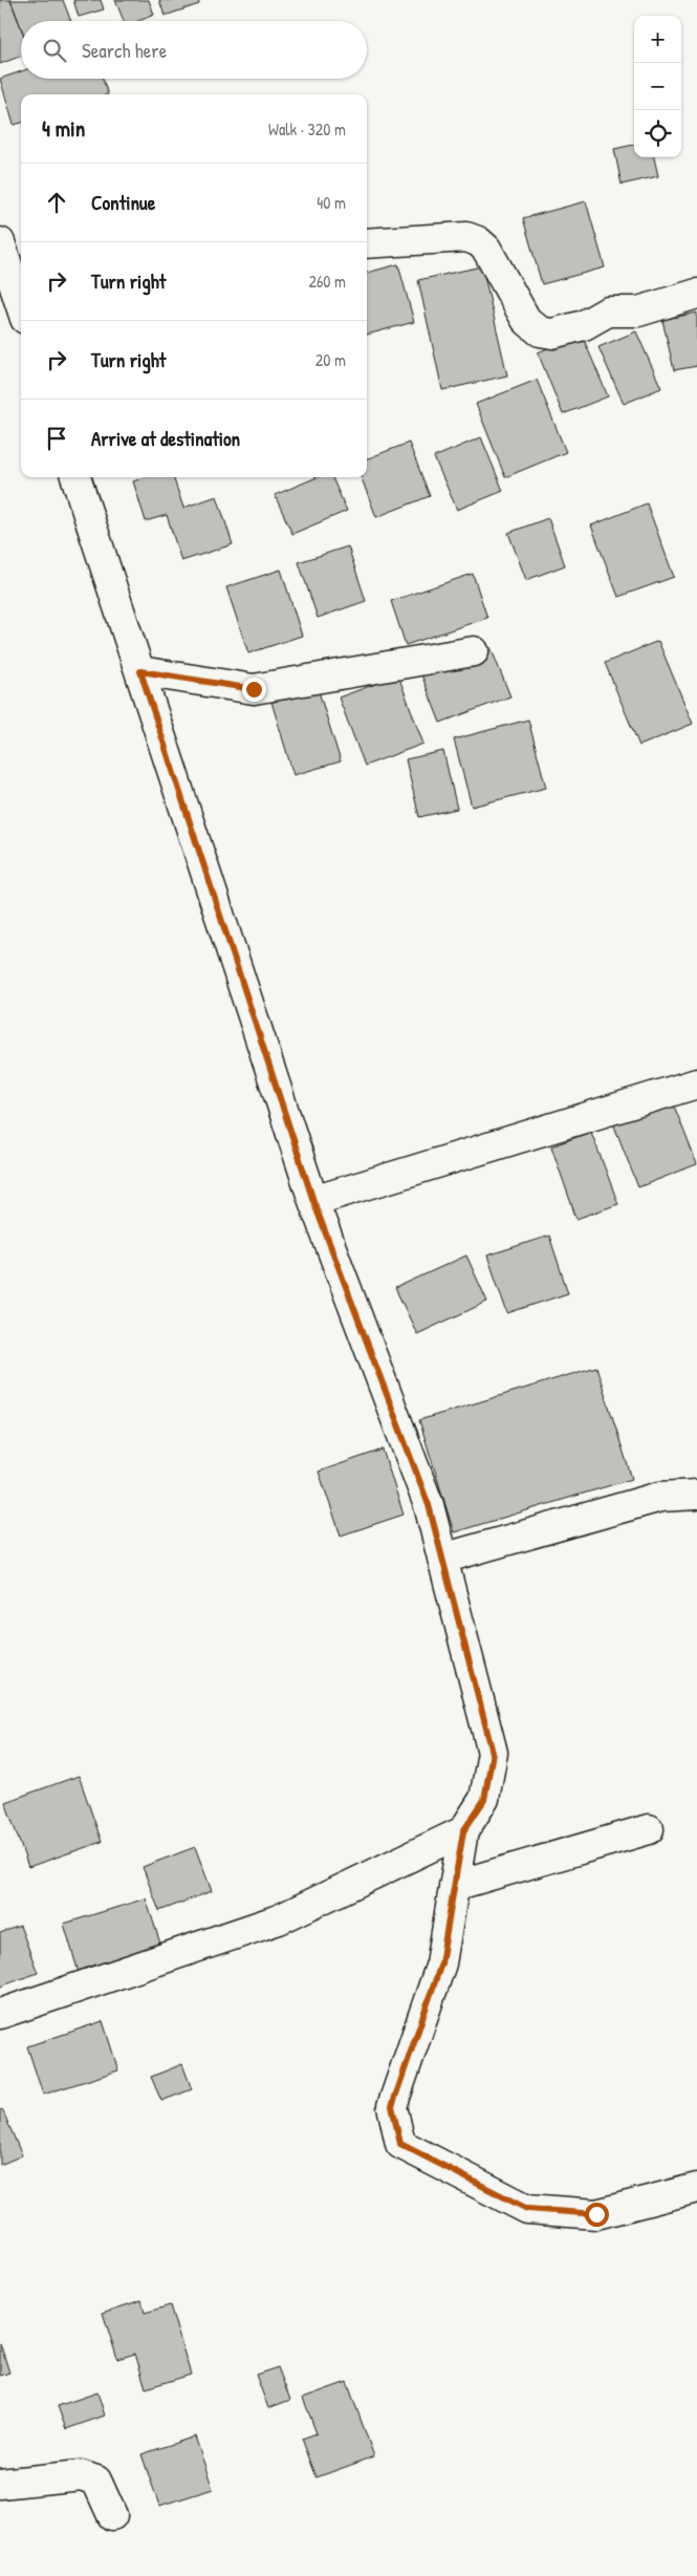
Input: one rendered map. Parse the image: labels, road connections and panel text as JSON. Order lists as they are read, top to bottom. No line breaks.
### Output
{"page":{"map_buttons":["+","−"],"search":"Search here","heading":["4 min","Walk · 320 m"],"list":[["Continue","40 m"],["Turn right","260 m"],["Turn right","20 m"],"Arrive at destination"]}}
